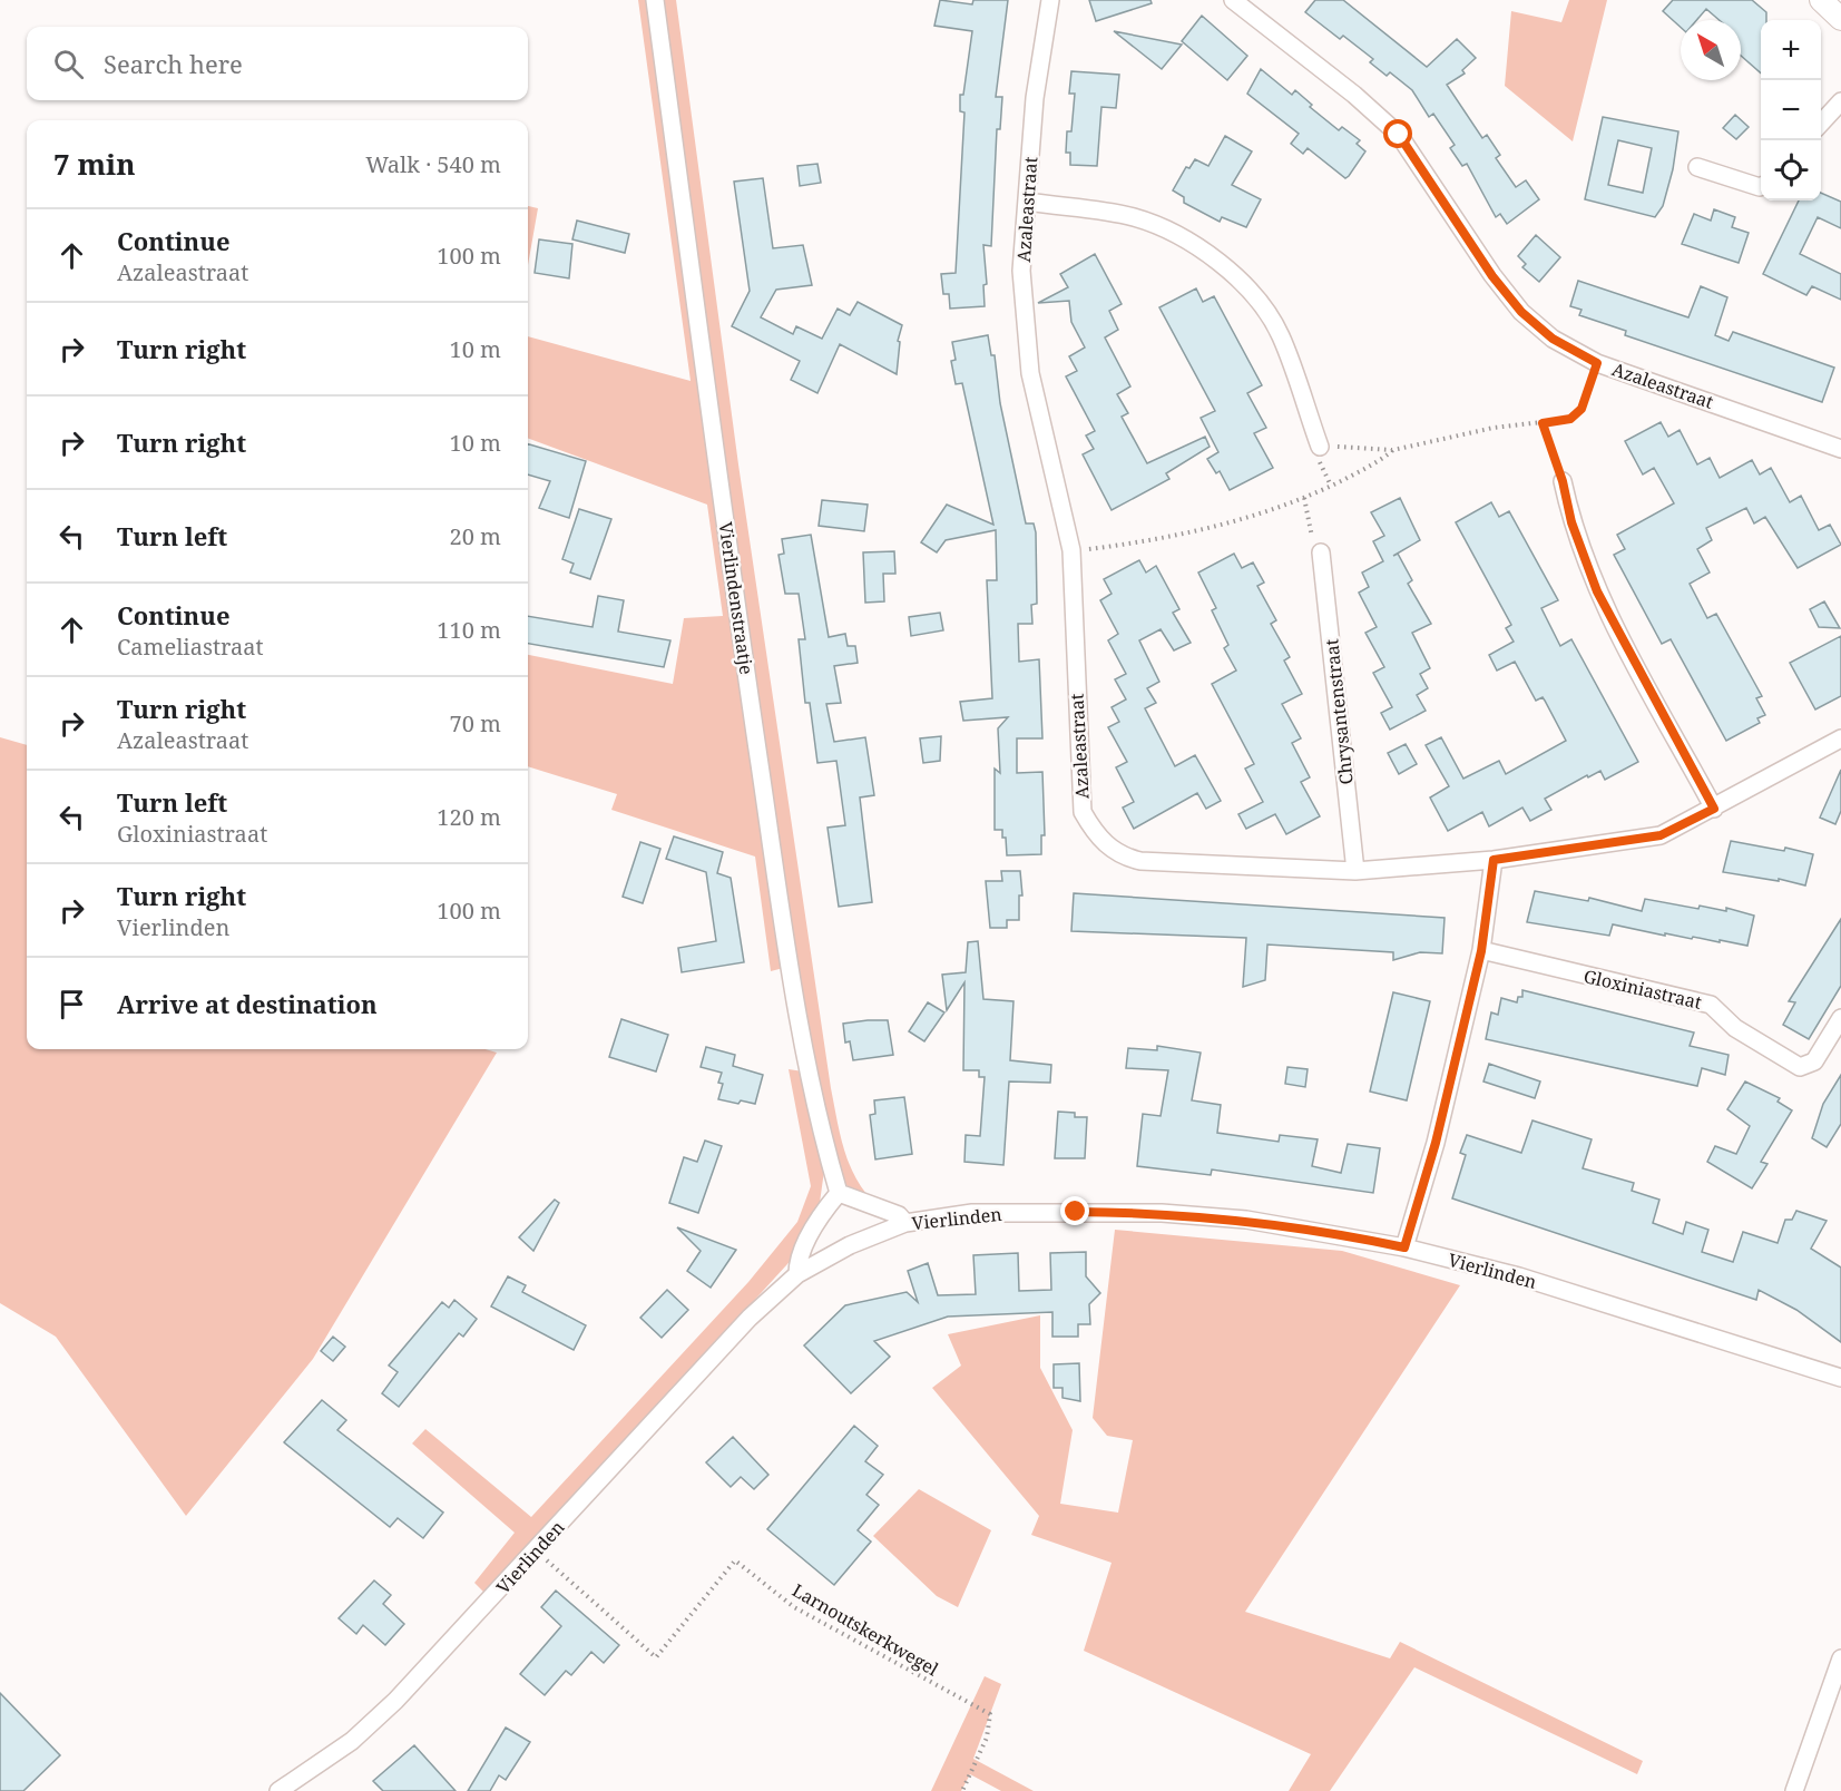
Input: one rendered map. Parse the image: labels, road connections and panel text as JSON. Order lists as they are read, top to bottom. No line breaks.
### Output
{"streets":{"street":["Azaleastraat","Vierlindenstraatje","Chrysantenstraat","Gloxiniastraat","Vierlinden"],"path":["Larnoutskerkwegel"]},"crossings":[["Azaleastraat","Chrysantenstraat"],["Vierlinden","Larnoutskerkwegel"]],"north":"top left","page":{"map_buttons":["+","−"],"search":"Search here","heading":["7 min","Walk · 540 m"],"list":[["Continue","Azaleastraat","100 m"],["Turn right","10 m"],["Turn right","10 m"],["Turn left","20 m"],["Continue","Cameliastraat","110 m"],["Turn right","Azaleastraat","70 m"],["Turn left","Gloxiniastraat","120 m"],["Turn right","Vierlinden","100 m"],"Arrive at destination"]}}
